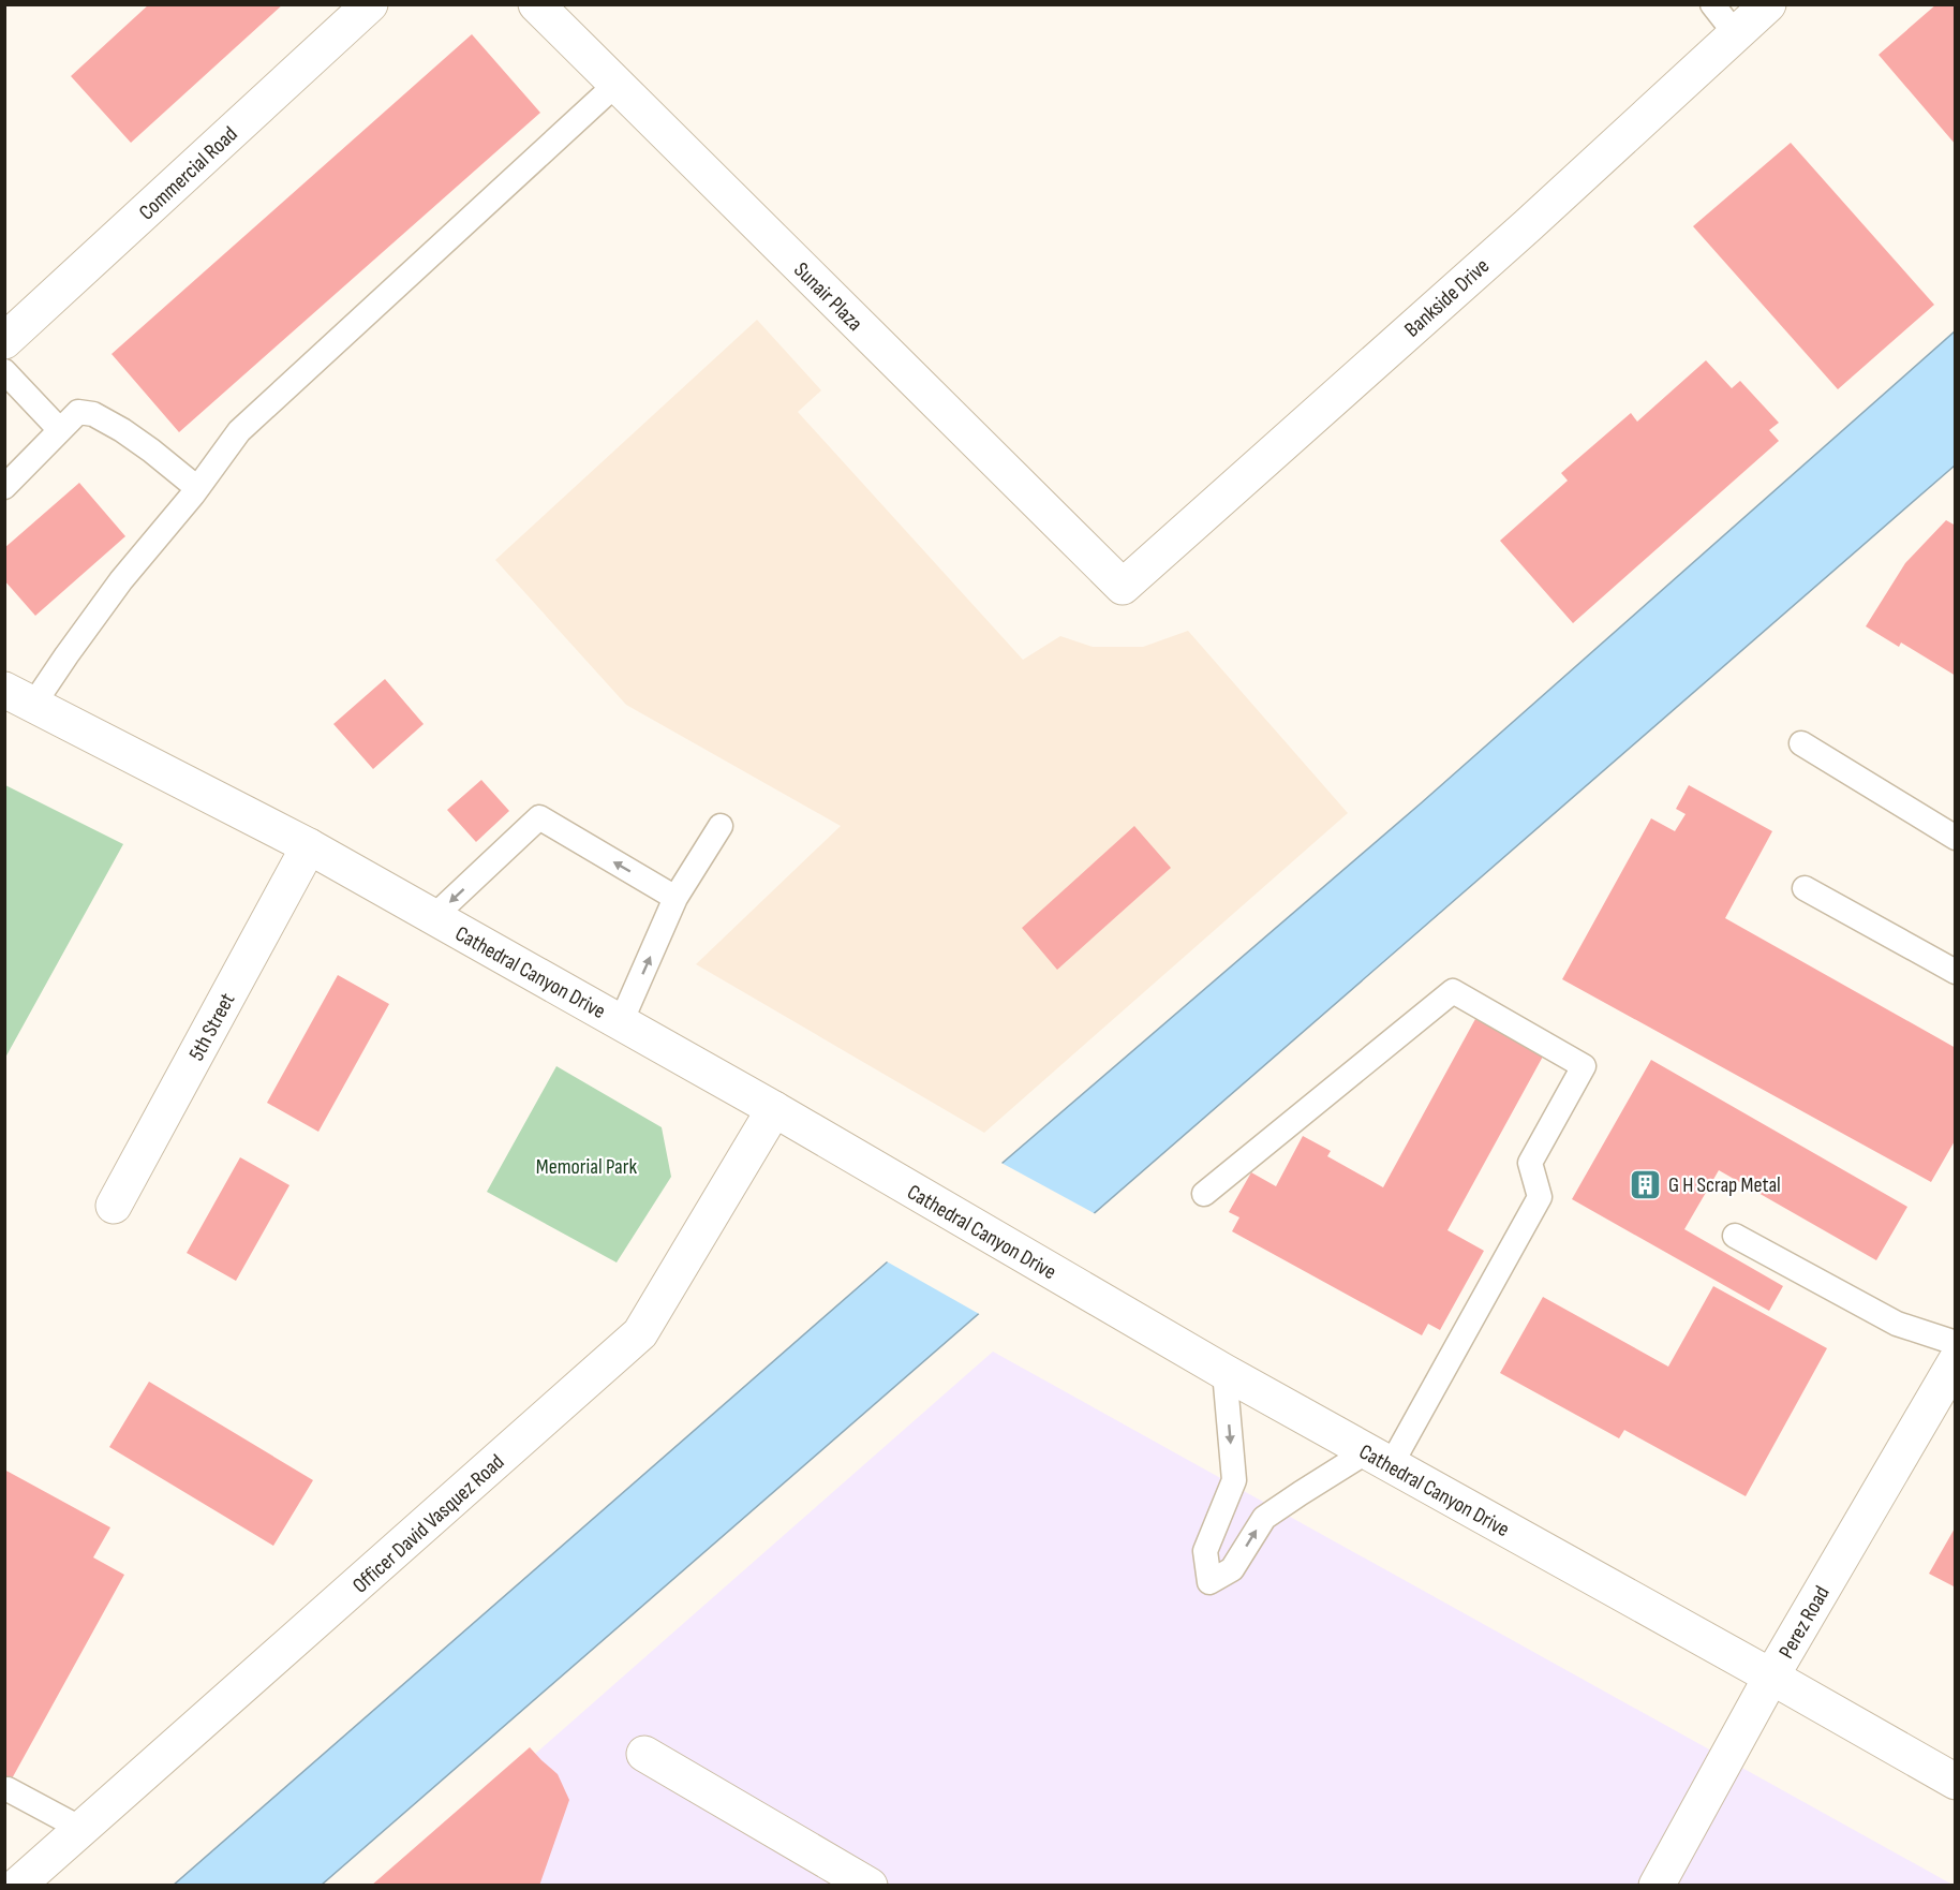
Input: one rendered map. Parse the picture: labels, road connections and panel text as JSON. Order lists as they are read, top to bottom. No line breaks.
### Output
{"streets":{"street":["Commercial Road","Sunair Plaza","Bankside Drive","Cathedral Canyon Drive","5th Street","Officer David Vasquez Road","Perez Road"]},"crossings":[["Sunair Plaza","Bankside Drive"],["Cathedral Canyon Drive","5th Street"],["Cathedral Canyon Drive","Officer David Vasquez Road"],["Cathedral Canyon Drive","Perez Road"]],"parks":["Memorial Park"],"places":{"building":["G H Scrap Metal"]}}
